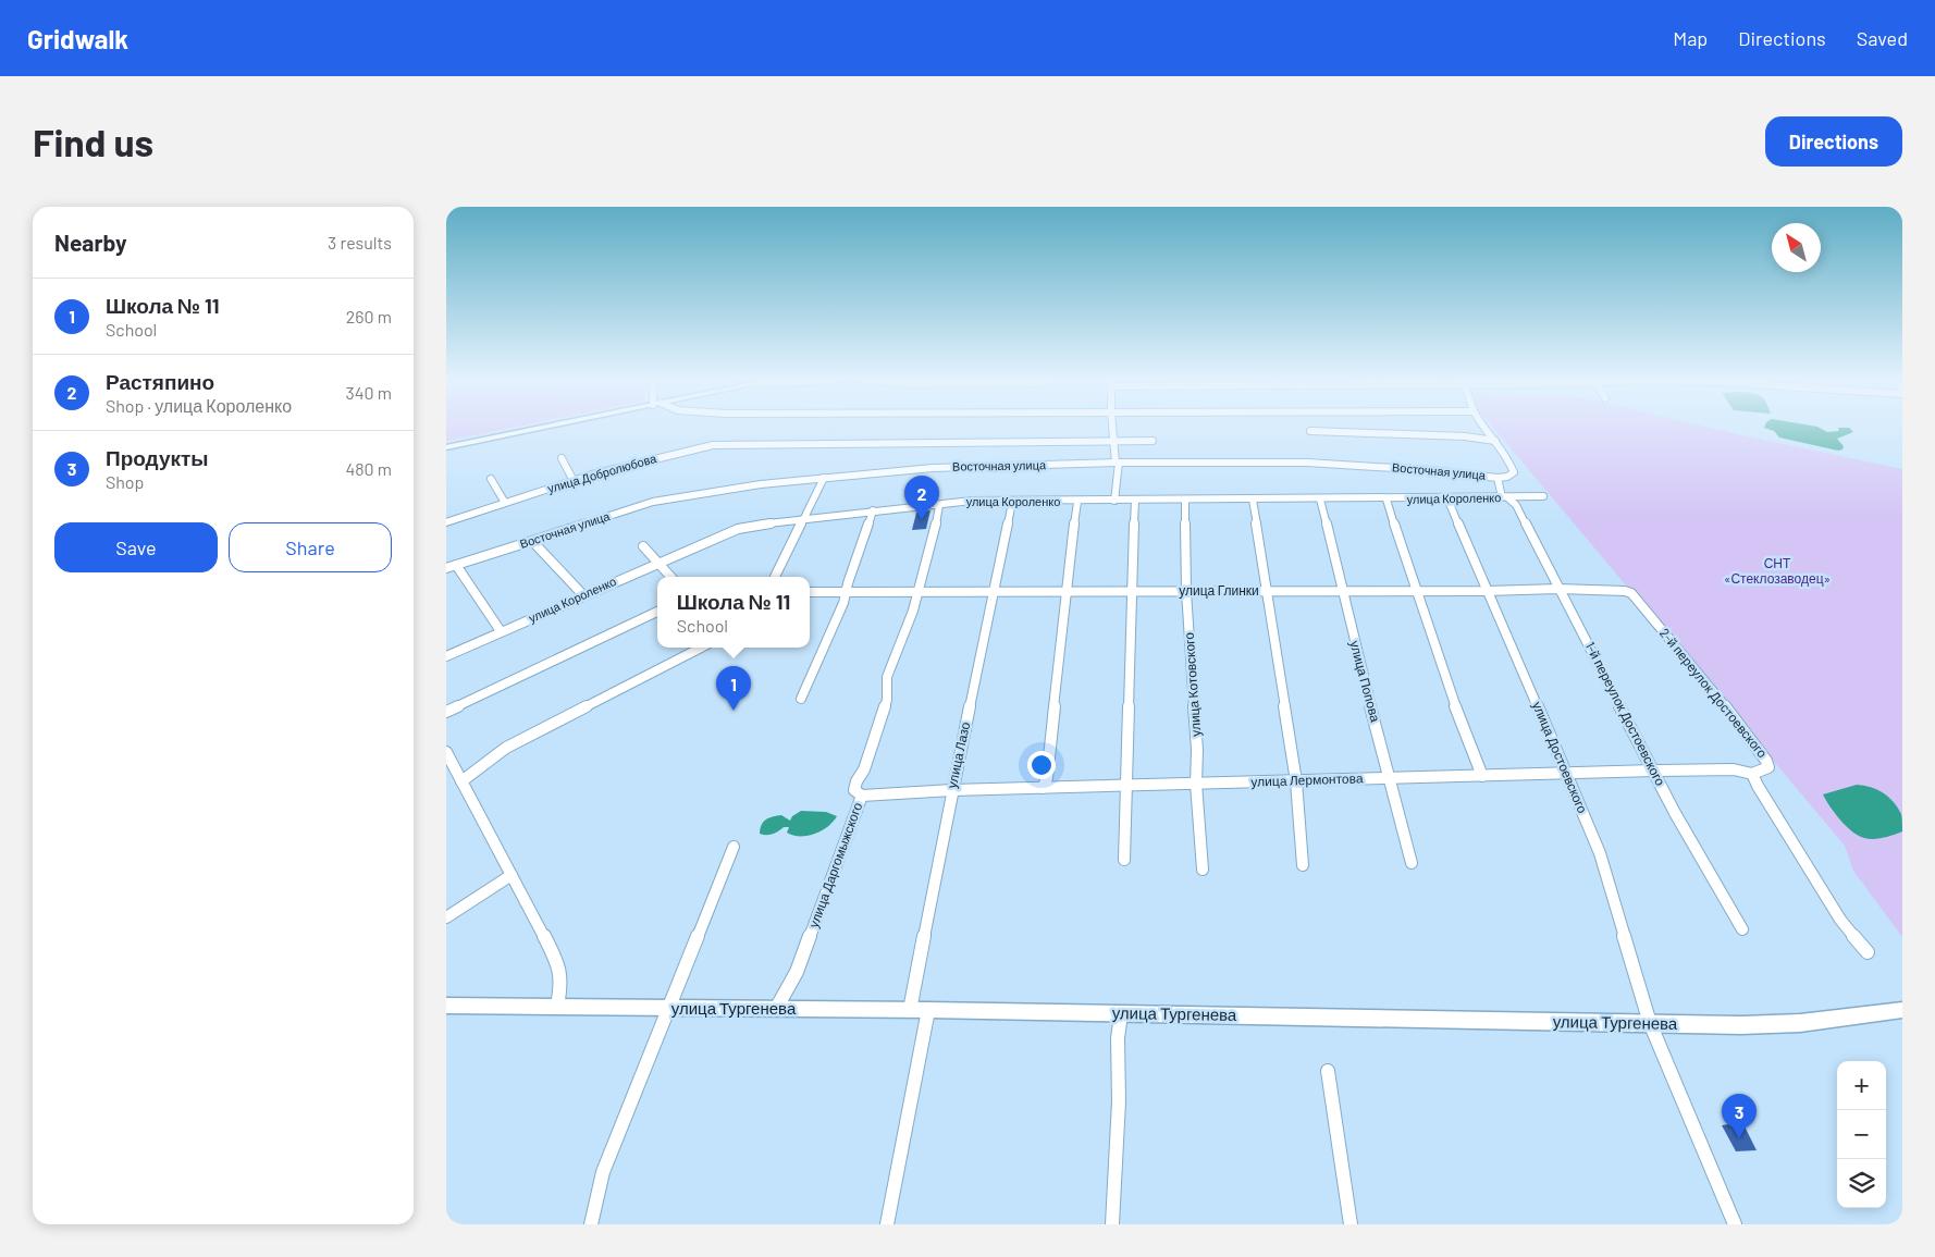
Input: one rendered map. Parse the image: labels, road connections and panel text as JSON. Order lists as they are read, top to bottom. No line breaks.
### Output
{"streets":{"street":["Восточная улица","улица Добролюбова","улица Короленко","улица Глинки","улица Попова","улица Котовского","2-й переулок Достоевского","1-й переулок Достоевского","улица Лазо","улица Достоевского","улица Лермонтова","улица Даргомыжского","улица Тургенева"]},"crossings":[["Восточная улица","1-й переулок Достоевского"],["улица Короленко","улица Попова"],["улица Короленко","улица Котовского"],["улица Короленко","1-й переулок Достоевского"],["улица Короленко","улица Лазо"],["улица Короленко","улица Достоевского"],["улица Короленко","улица Даргомыжского"],["улица Глинки","улица Попова"],["улица Глинки","улица Котовского"],["улица Глинки","2-й переулок Достоевского"],["улица Глинки","1-й переулок Достоевского"],["улица Глинки","улица Лазо"],["улица Глинки","улица Достоевского"],["улица Глинки","улица Даргомыжского"],["улица Попова","улица Лермонтова"],["улица Котовского","улица Лермонтова"],["2-й переулок Достоевского","улица Лермонтова"],["1-й переулок Достоевского","улица Лермонтова"],["улица Лазо","улица Лермонтова"],["улица Лазо","улица Тургенева"],["улица Достоевского","улица Лермонтова"],["улица Достоевского","улица Тургенева"],["улица Лермонтова","улица Даргомыжского"],["улица Даргомыжского","улица Тургенева"]],"parks":["СНТ «Стеклозаводец»"],"north":"top left","page":{"header":"Gridwalk","nav":["Map","Directions","Saved"],"buttons":["Directions",["Save","Share"]],"title":"Find us","heading":["Nearby","3 results"],"list":[{"mark":"1","name":"Школа № 11","note":"School","value":"260 m"},{"mark":"2","name":"Растяпино","note":"Shop · улица Короленко","value":"340 m"},{"mark":"3","name":"Продукты","note":"Shop","value":"480 m"}],"pins":["2","1","3"],"popup":["Школа № 11","School"],"map_buttons":["+","−"]}}
